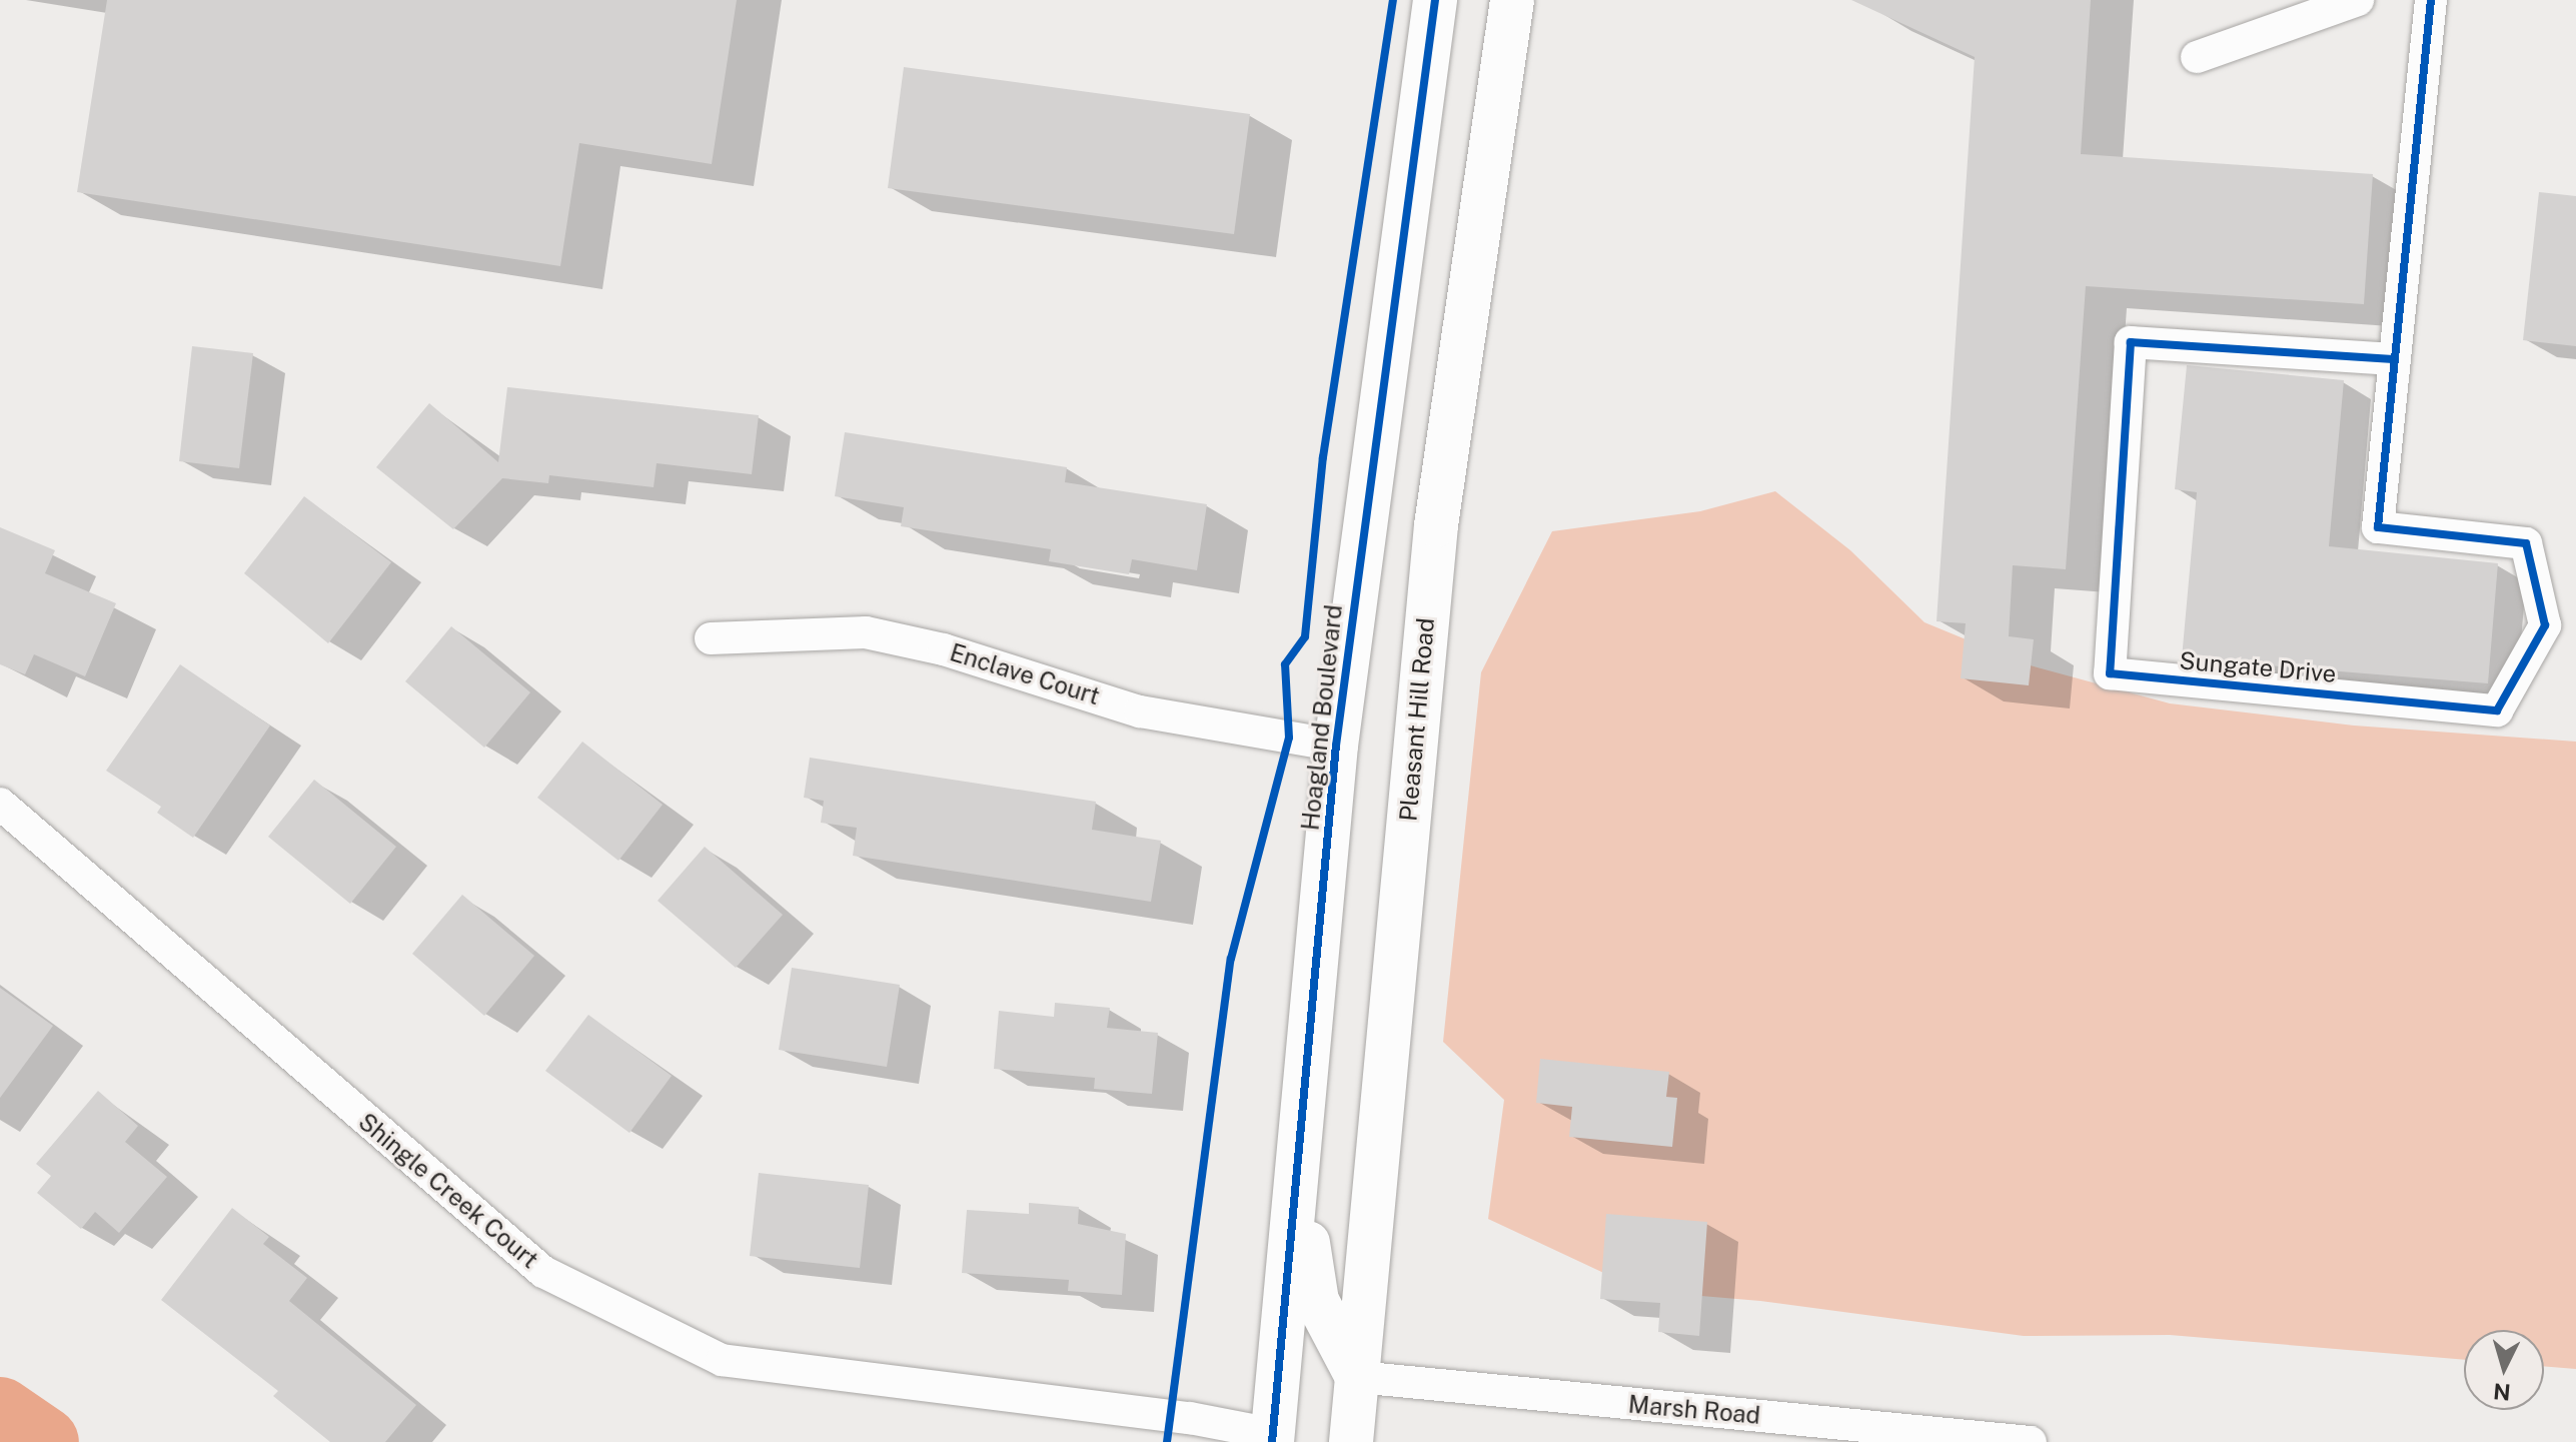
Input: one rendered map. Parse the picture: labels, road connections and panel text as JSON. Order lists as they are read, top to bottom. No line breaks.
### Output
{"streets":{"main road":["Hoagland Boulevard","Pleasant Hill Road"],"street":["Sungate Drive","Enclave Court","Shingle Creek Court","Marsh Road"]},"crossings":[["Enclave Court","Hoagland Boulevard"],["Hoagland Boulevard","Shingle Creek Court"],["Pleasant Hill Road","Marsh Road"]],"north":"bottom"}
